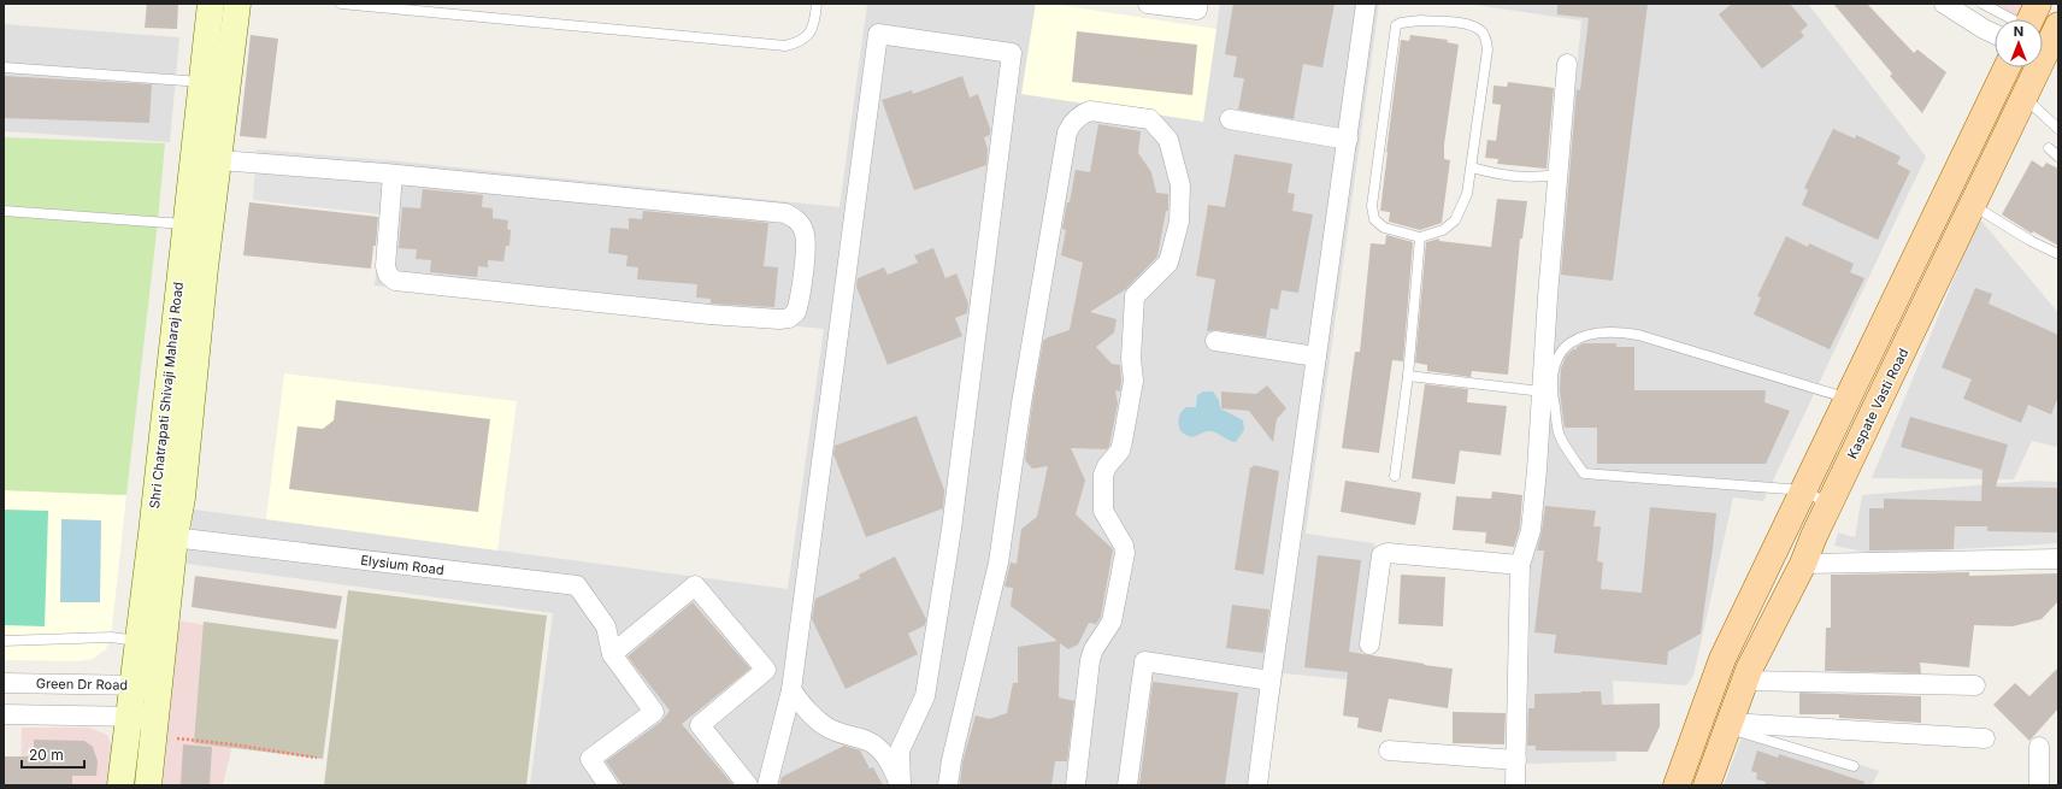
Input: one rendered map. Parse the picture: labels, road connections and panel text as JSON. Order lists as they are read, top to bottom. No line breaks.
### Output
{"streets":{"main road":["Shri Chatrapati Shivaji Maharaj Road","Kaspate Vasti Road"],"street":["Elysium Road","Green Dr Road"]},"crossings":[["Shri Chatrapati Shivaji Maharaj Road","Elysium Road"],["Shri Chatrapati Shivaji Maharaj Road","Green Dr Road"]],"scale_bar":"20 m","north":"top"}
